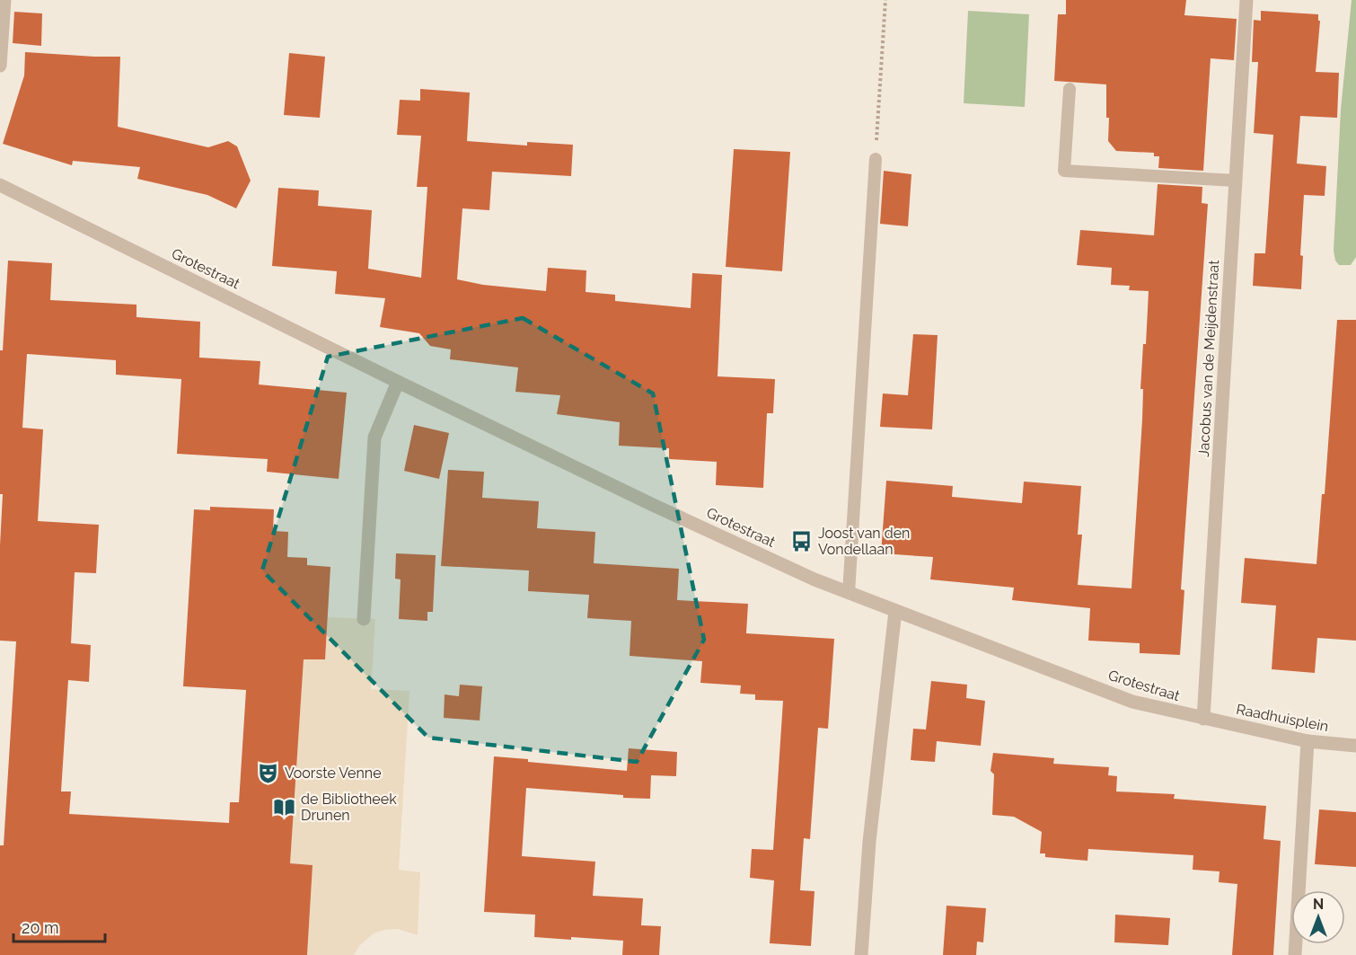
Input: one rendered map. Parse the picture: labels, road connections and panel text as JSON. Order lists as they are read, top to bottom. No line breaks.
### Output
{"streets":{"street":["Grotestraat","Jacobus van de Meijdenstraat","Raadhuisplein"]},"crossings":[["Grotestraat","Jacobus van de Meijdenstraat"],["Grotestraat","Raadhuisplein"],["Jacobus van de Meijdenstraat","Raadhuisplein"]],"places":{"bus stop":["Joost van den Vondellaan"],"theatre":["Voorste Venne"],"library":["de Bibliotheek Drunen"]},"scale_bar":"20 m","north":"top"}
